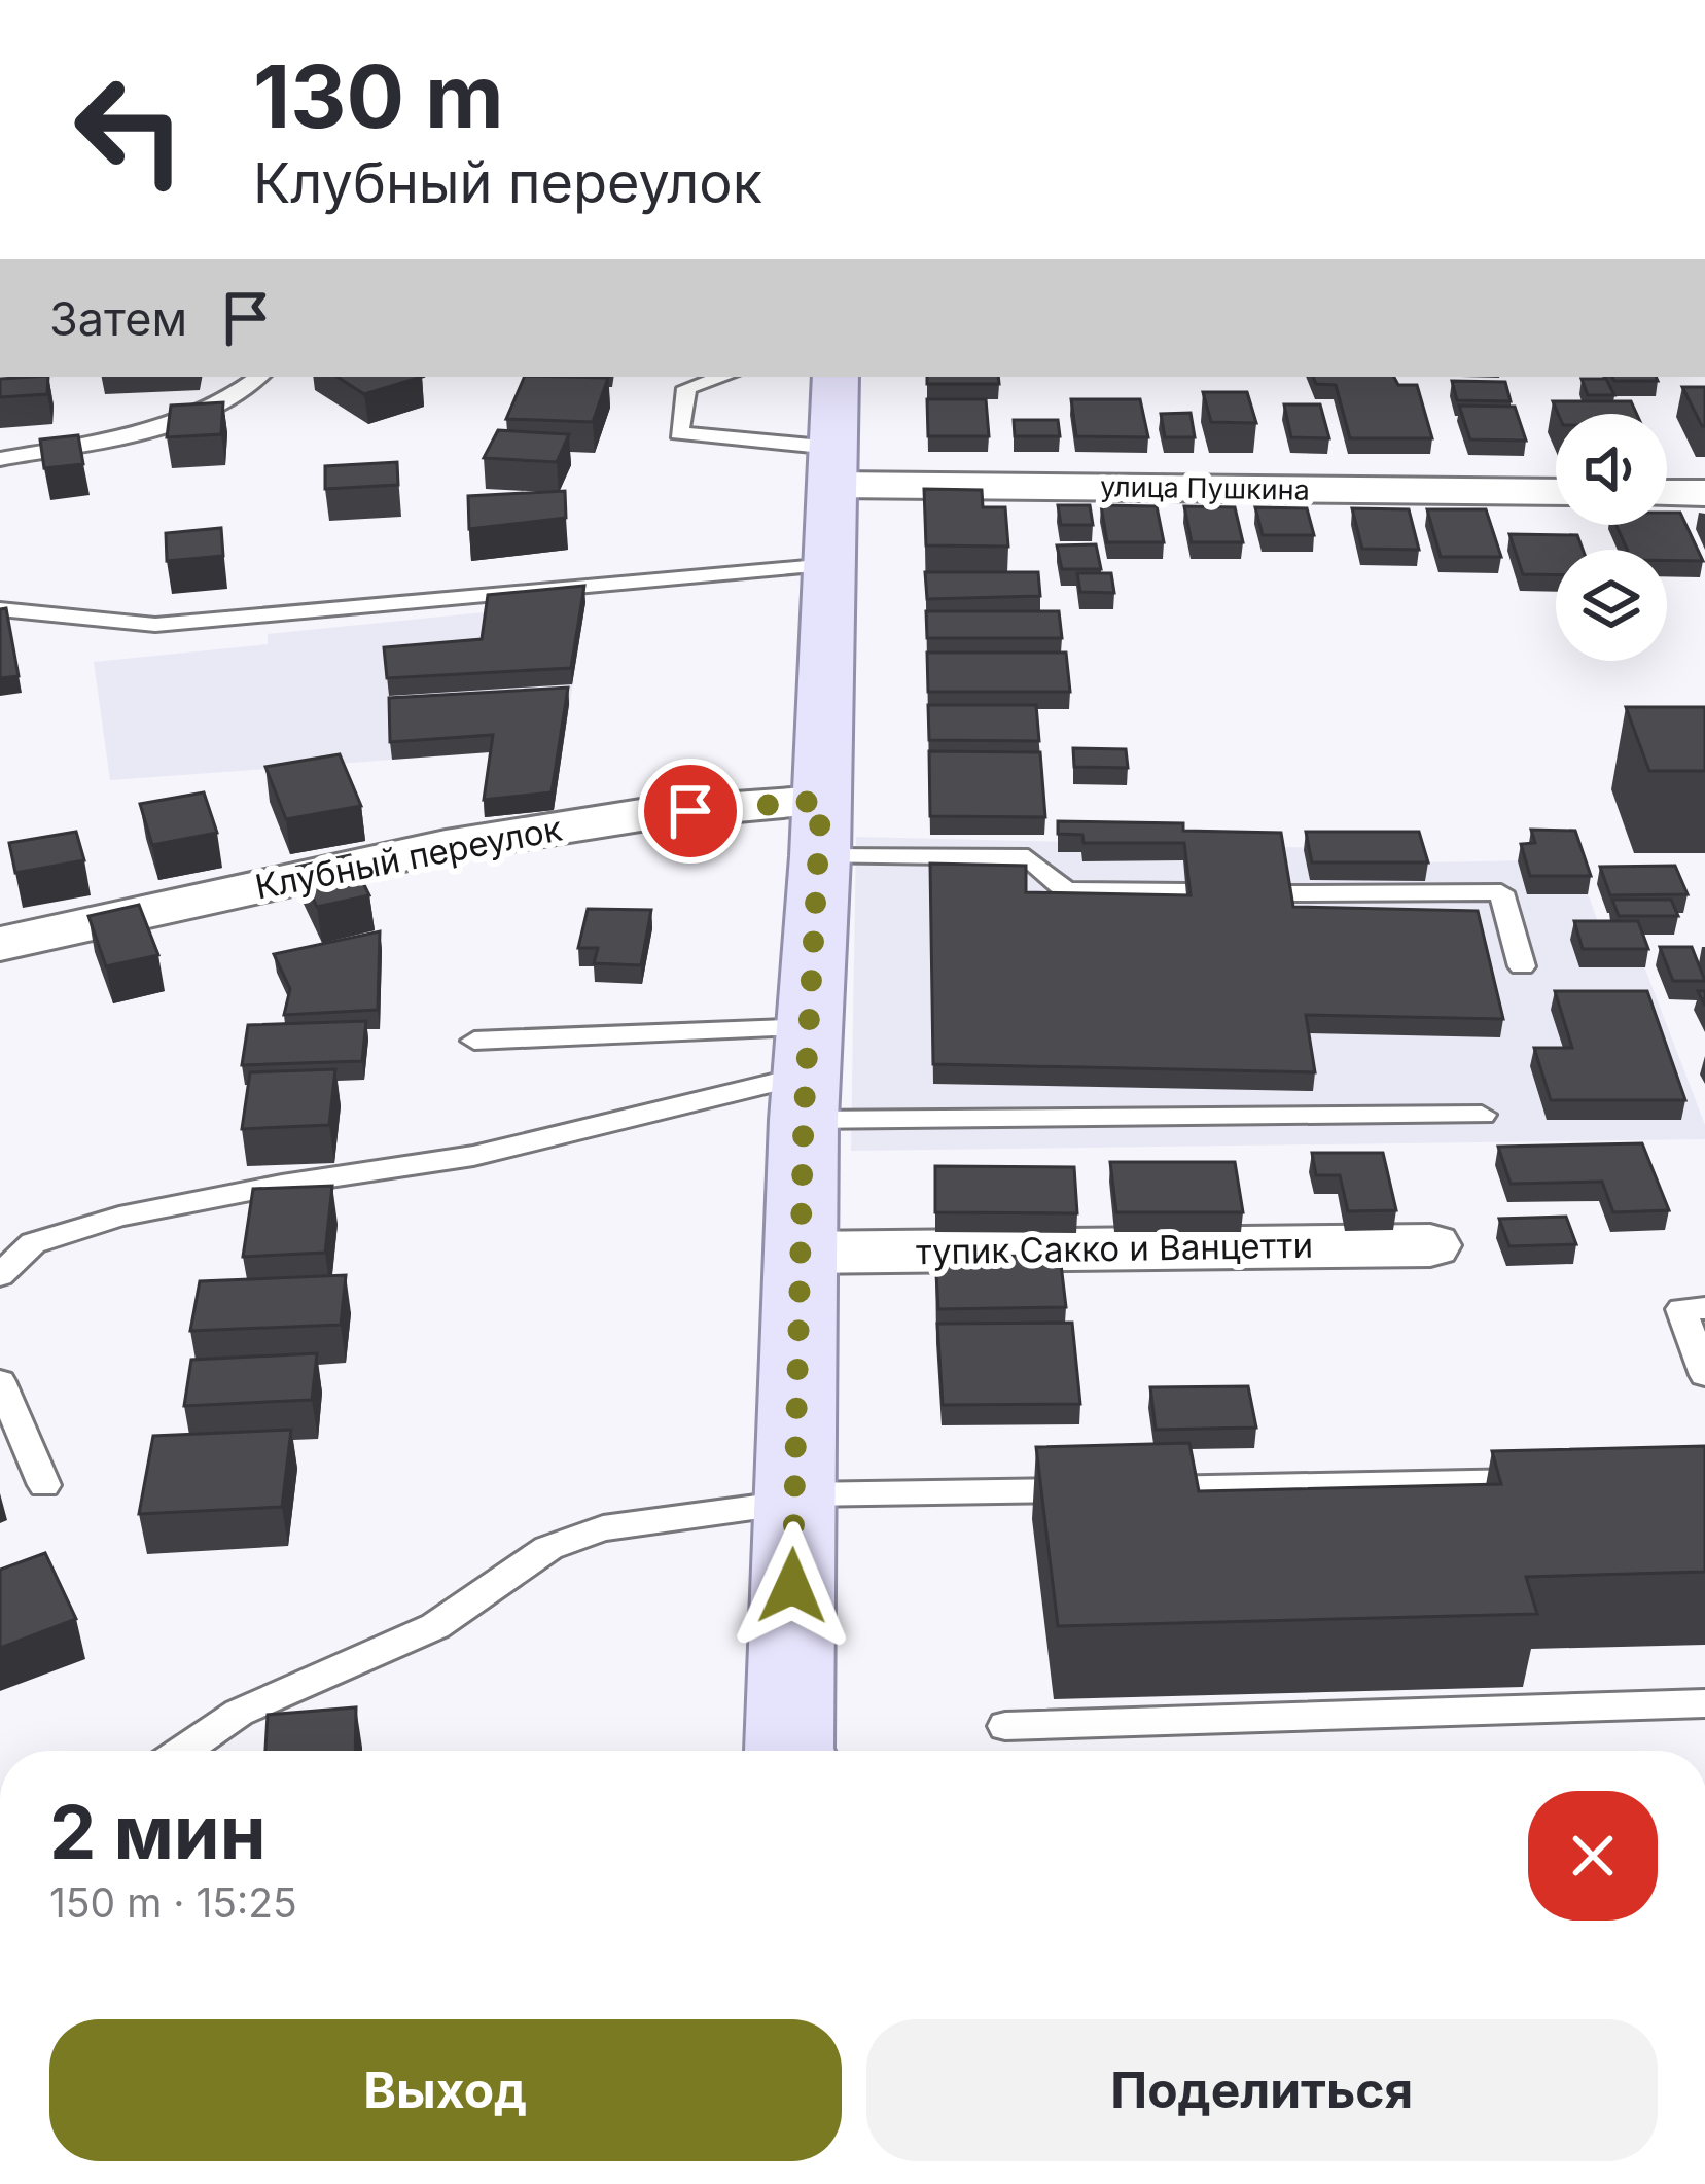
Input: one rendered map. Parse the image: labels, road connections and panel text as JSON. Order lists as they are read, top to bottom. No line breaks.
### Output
{"streets":{"street":["улица Пушкина","Клубный переулок","тупик Сакко и Ванцетти"]},"page":{"turn":["130 m","Клубный переулок"],"then":"Затем","heading":["2 мин","150 m · 15:25"],"buttons":["Выход","Поделиться"]}}
